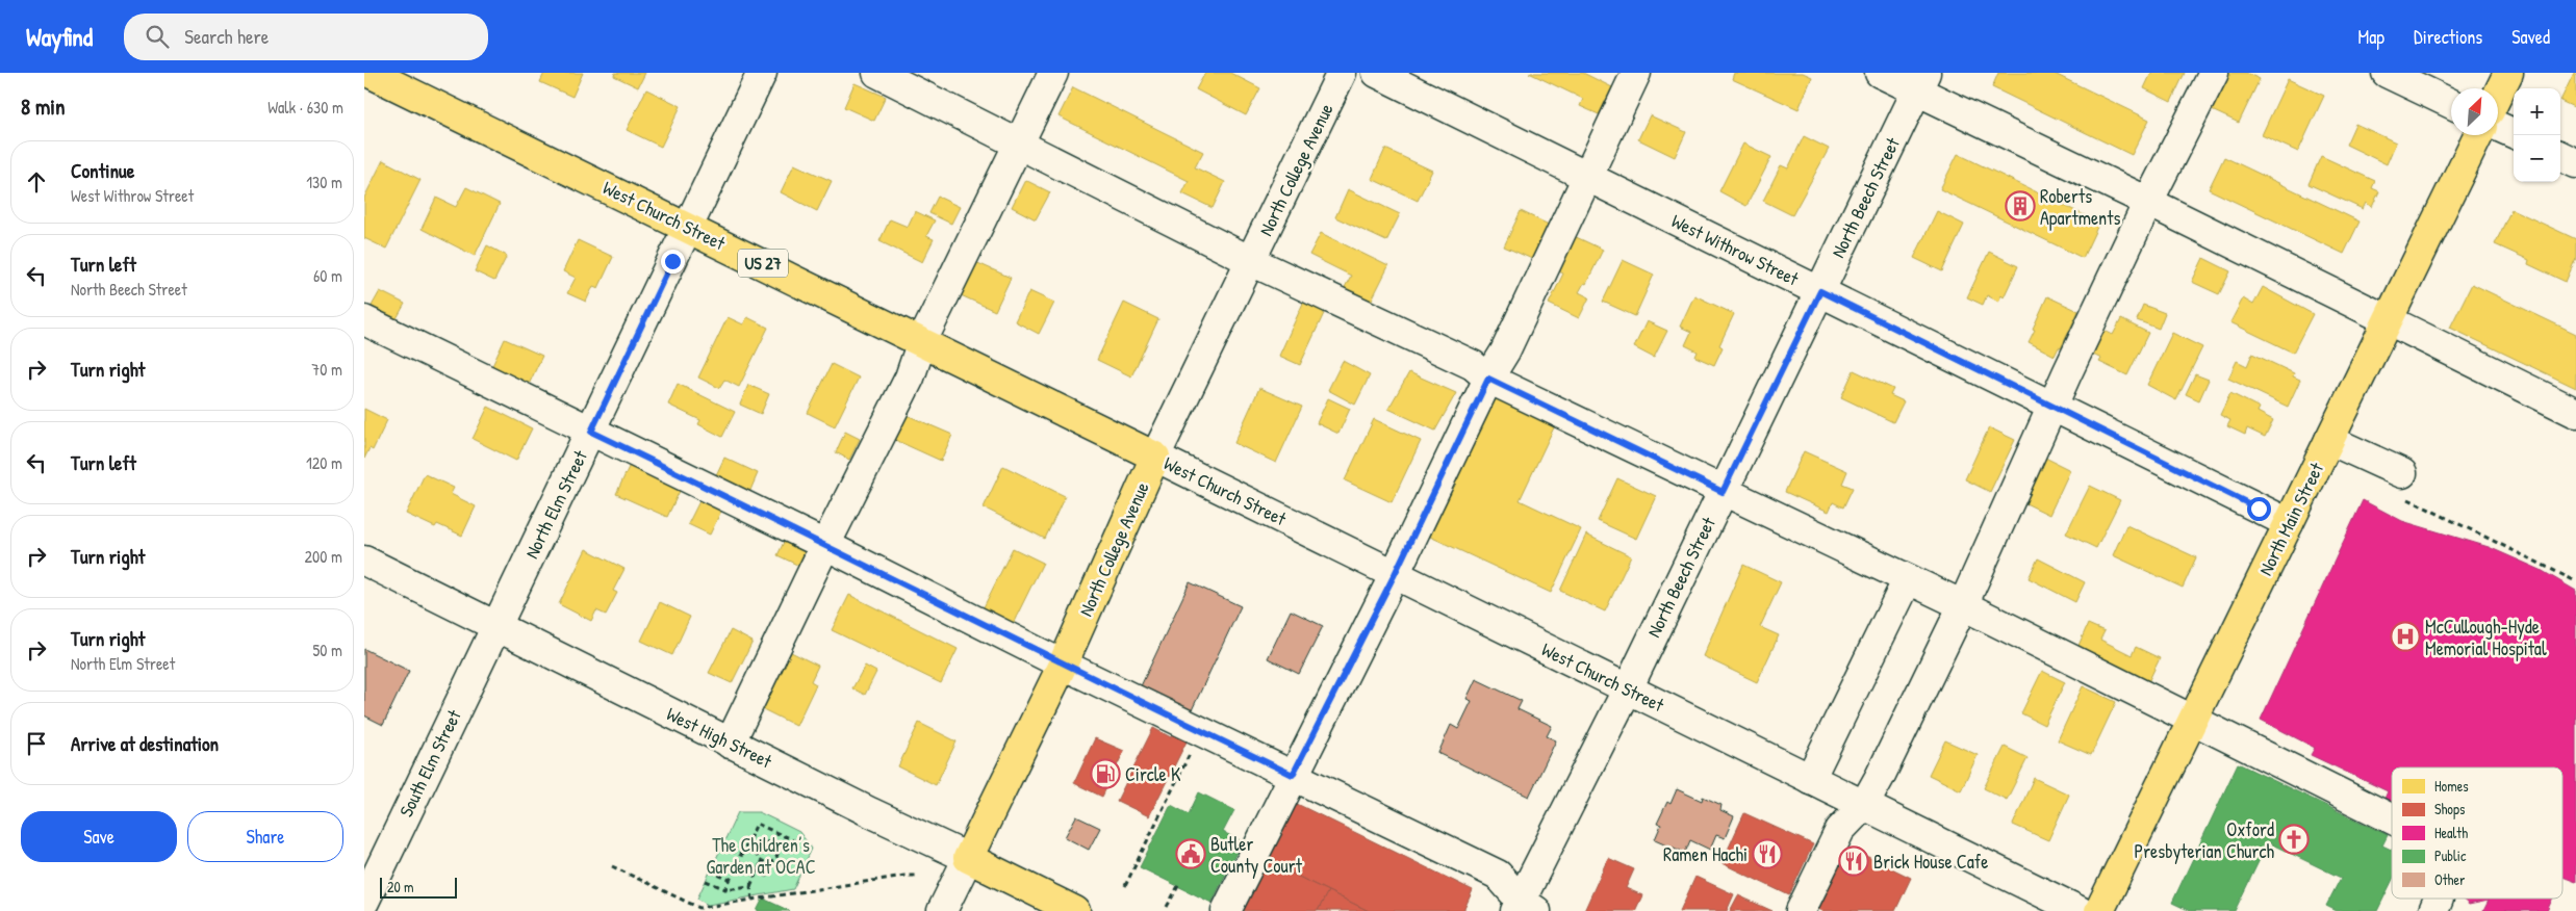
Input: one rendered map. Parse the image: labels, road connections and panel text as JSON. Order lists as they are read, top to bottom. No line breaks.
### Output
{"streets":{"main road":["North College Avenue","West Church Street","US 27","North Main Street","West High Street"],"street":["North Beech Street","West Withrow Street","North Elm Street","South Elm Street"]},"crossings":[["North College Avenue","West Church Street"],["North College Avenue","West High Street"],["North Beech Street","West Church Street"],["North Beech Street","West Withrow Street"],["West Church Street","North Elm Street"],["West Withrow Street","North Main Street"],["North Elm Street","West High Street"],["North Elm Street","South Elm Street"],["West High Street","South Elm Street"]],"parks":["The Children’s Garden at OCAC"],"places":{"building":["Roberts Apartments"],"hospital":["McCullough-Hyde Memorial Hospital"],"fuel station":["Circle K"],"church":["Oxford Presbyterian Church"],"public building":["Butler County Court"],"restaurant":["Ramen Hachi","Brick House Cafe"]},"legend":["Homes","Shops","Health","Public","Other"],"scale_bar":"20 m","north":"top right","page":{"header":"Wayfind","search":"Search here","nav":["Map","Directions","Saved"],"heading":["8 min","Walk · 630 m"],"map_buttons":["+","−"],"list":[["Continue","West Withrow Street","130 m"],["Turn left","North Beech Street","60 m"],["Turn right","70 m"],["Turn left","120 m"],["Turn right","200 m"],["Turn right","North Elm Street","50 m"],"Arrive at destination"],"buttons":["Save","Share"],"scale":"20 m"}}
